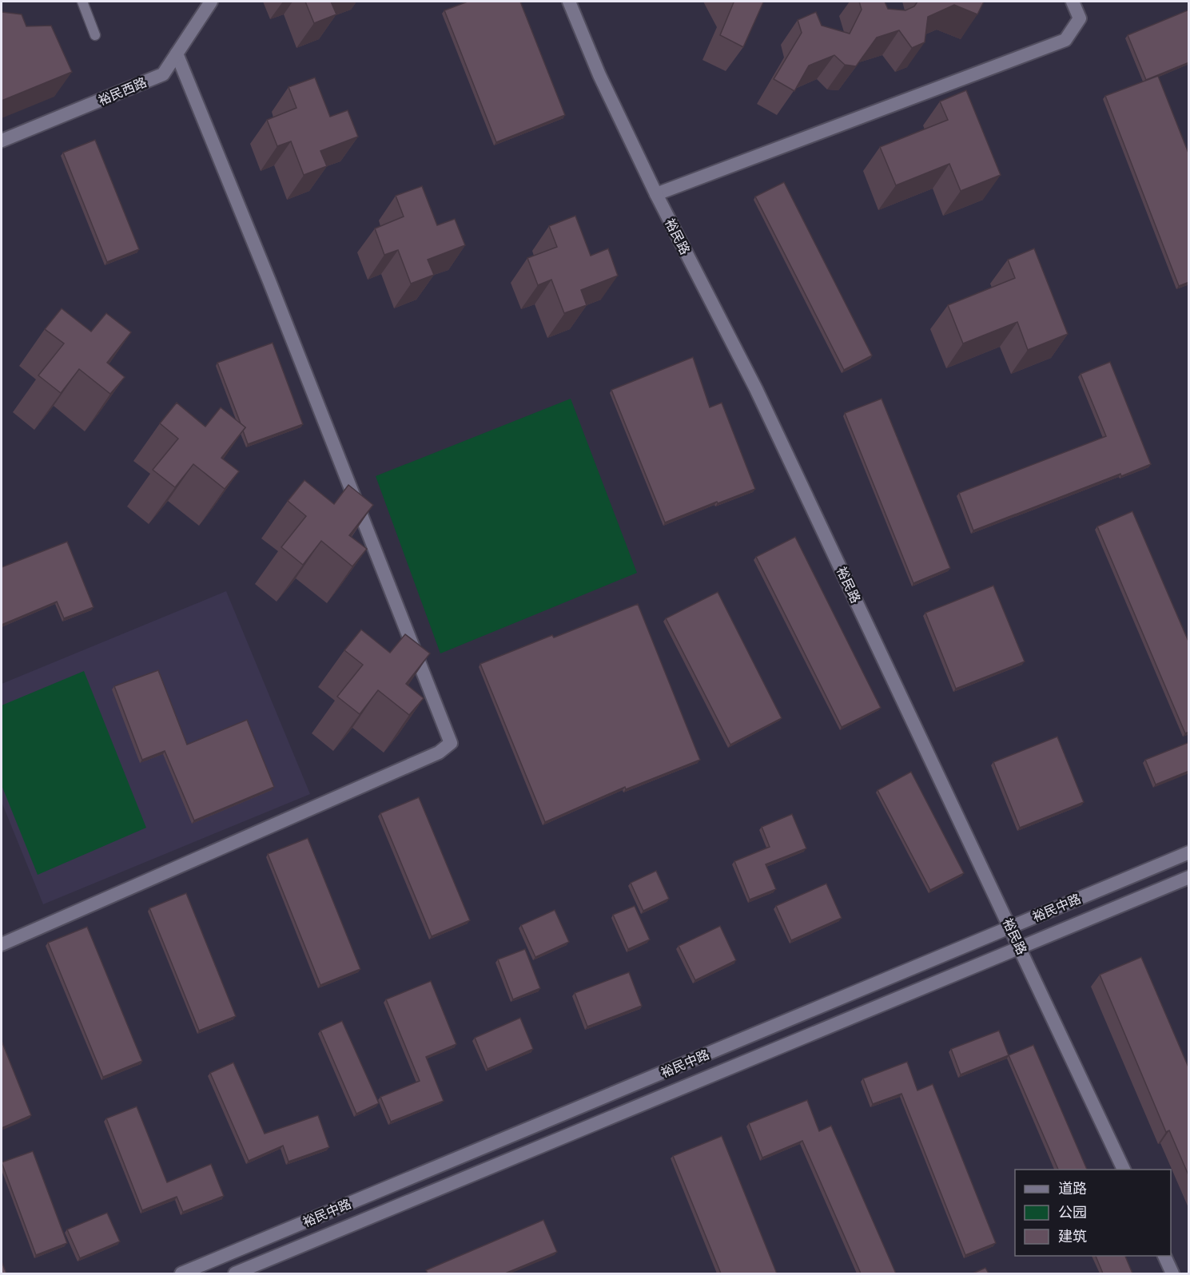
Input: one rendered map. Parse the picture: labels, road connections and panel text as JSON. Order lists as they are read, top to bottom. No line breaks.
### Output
{"streets":{"street":["裕民西路","裕民路","裕民中路"]},"crossings":[["裕民路","裕民中路"]],"legend":["道路","公园","建筑"]}
